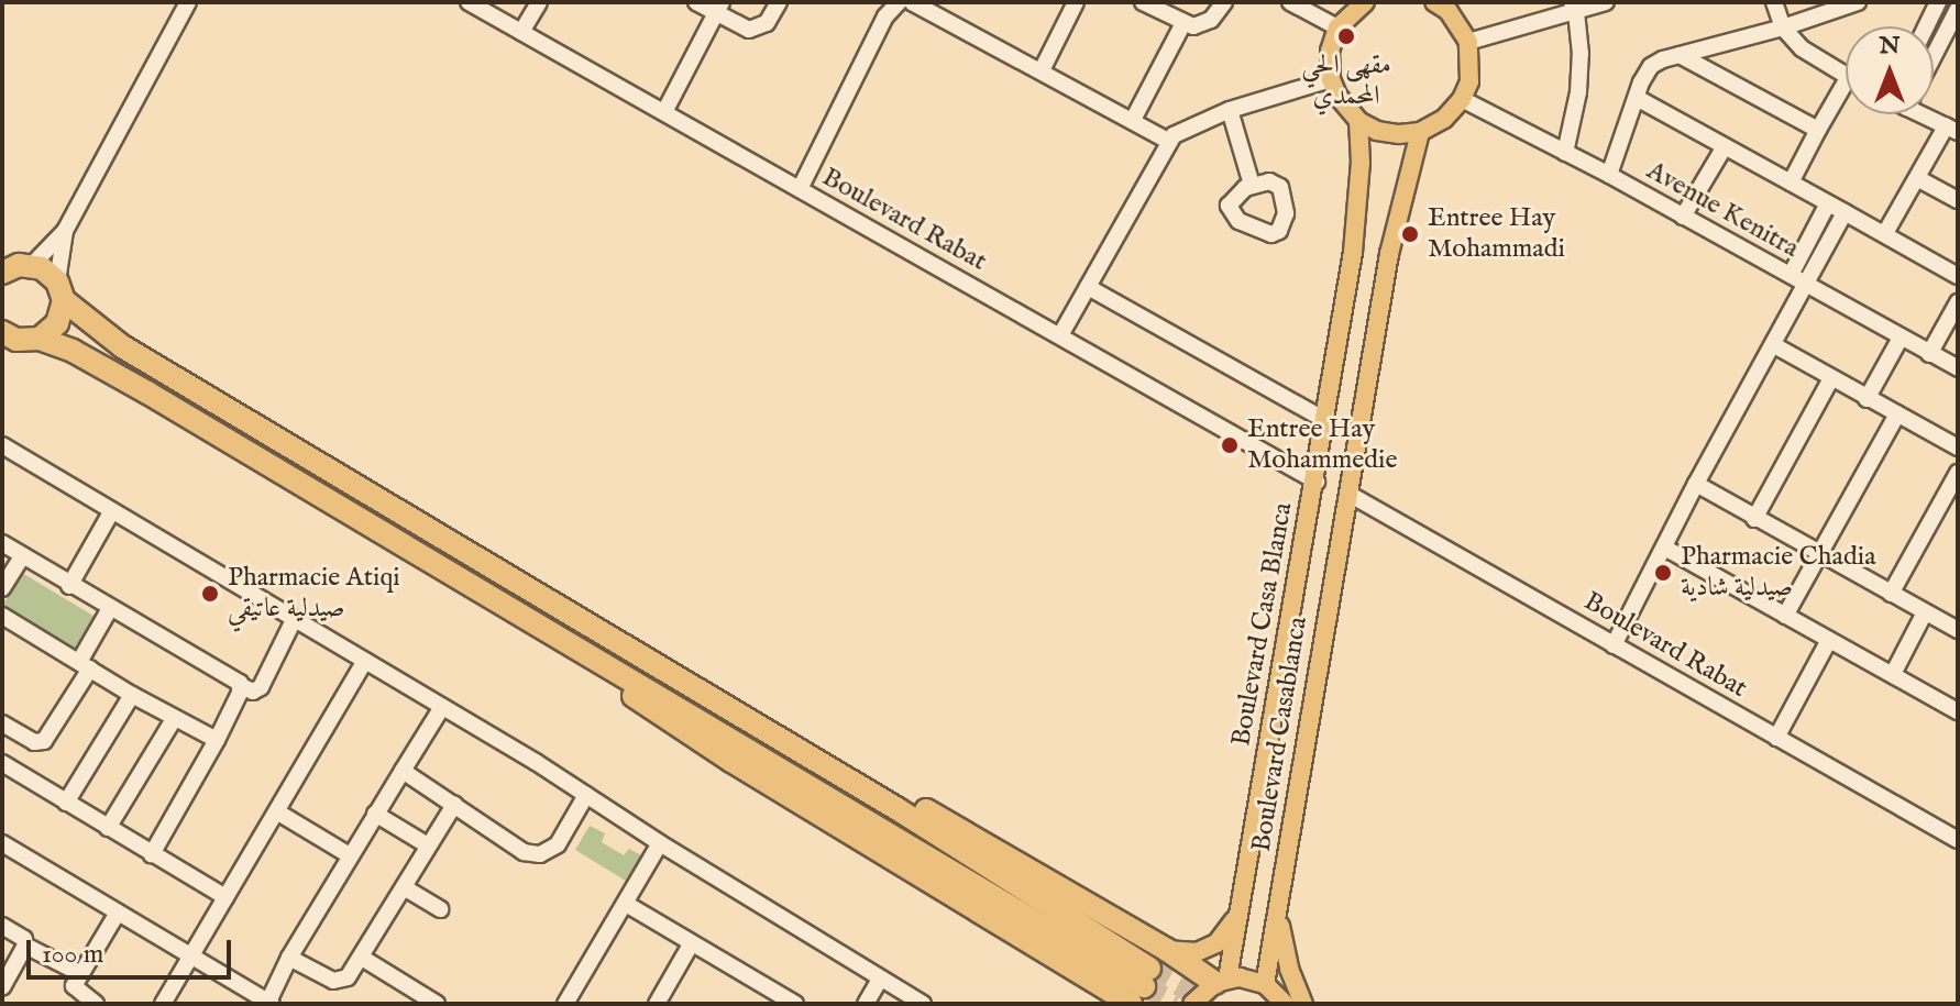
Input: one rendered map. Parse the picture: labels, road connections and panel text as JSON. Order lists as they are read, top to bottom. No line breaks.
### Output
{"streets":{"main road":["Boulevard Casa Blanca","Boulevard Casablanca"],"street":["Avenue Kenitra","Boulevard Rabat"]},"crossings":[["Boulevard Rabat","Boulevard Casa Blanca"],["Boulevard Rabat","Boulevard Casablanca"]],"places":["مقهى الحي المحمدي","Entree Hay Mohammadi","Entree Hay Mohammedie","Pharmacie Chadia صيدلية شادية","Pharmacie Atiqi صيدلية عاتيقي"],"scale_bar":"100 m","north":"top"}
